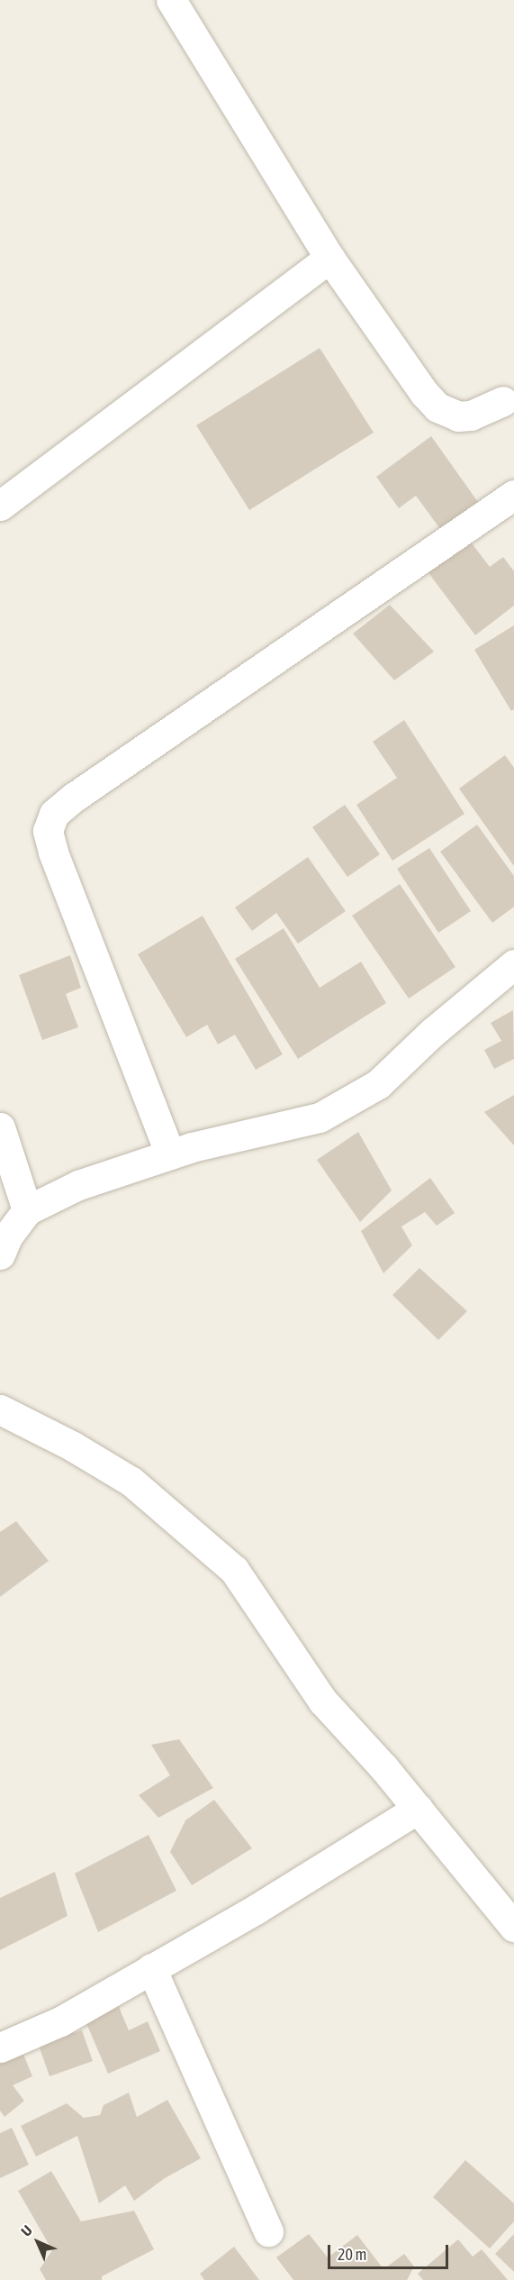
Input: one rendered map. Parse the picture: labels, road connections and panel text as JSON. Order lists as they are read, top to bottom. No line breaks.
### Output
{"scale_bar":"20 m","north":"top left"}
